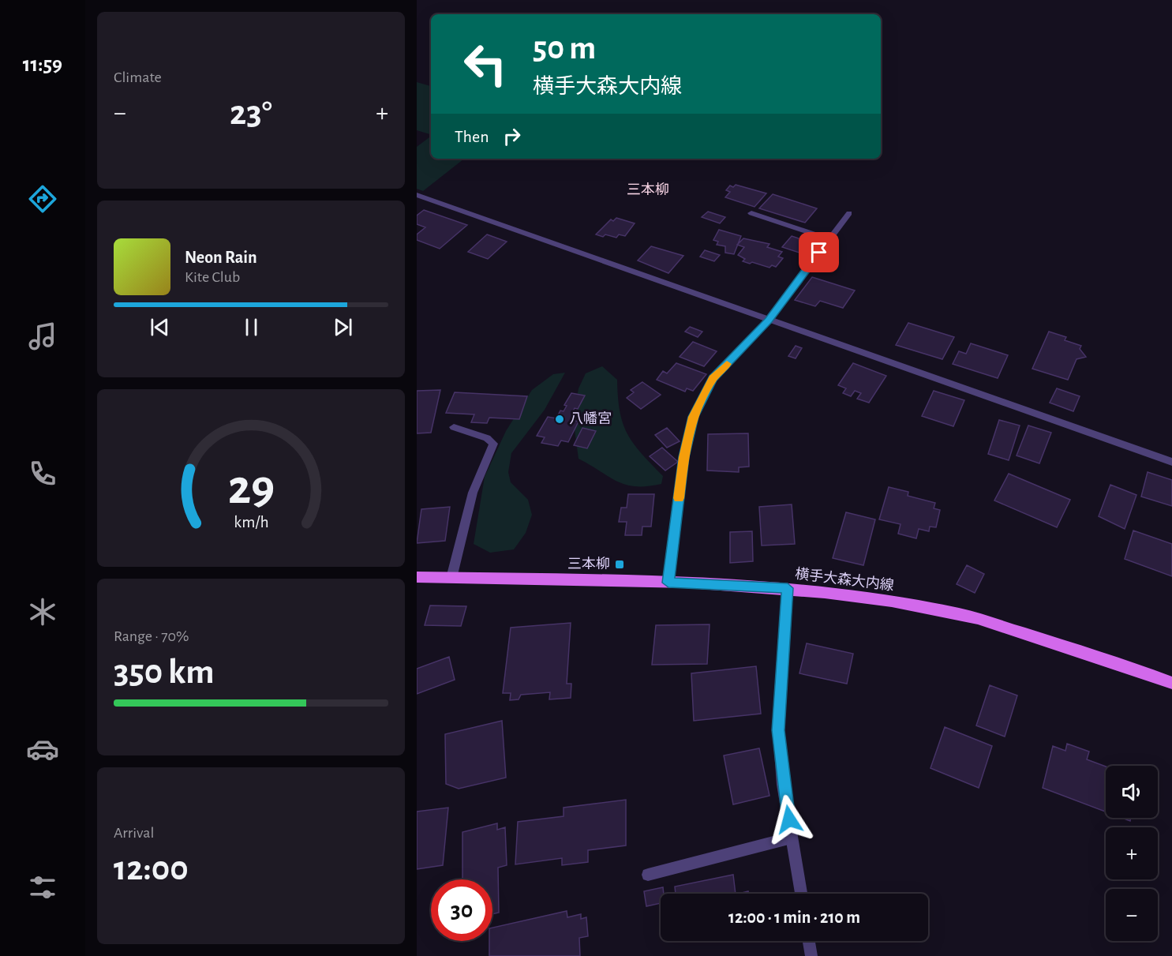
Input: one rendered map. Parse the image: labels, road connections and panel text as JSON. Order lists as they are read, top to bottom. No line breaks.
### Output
{"streets":{"main road":["横手大森大内線"]},"districts":["三本柳"],"places":{"other":["八幡宮"],"transit":["三本柳"]},"page":{"tabs":"11:59","tile":["Climate",["Range · 70%","350 km"],["Arrival","12:00"]],"turn":["50 m","横手大森大内線"],"heat":["−","23°","+"],"then":"Then","song":["Neon Rain","Kite Club"],"map_buttons":["+","−"],"limit":"30","trip":"12:00 · 1 min · 210 m","gauge":["29","km/h"]}}
